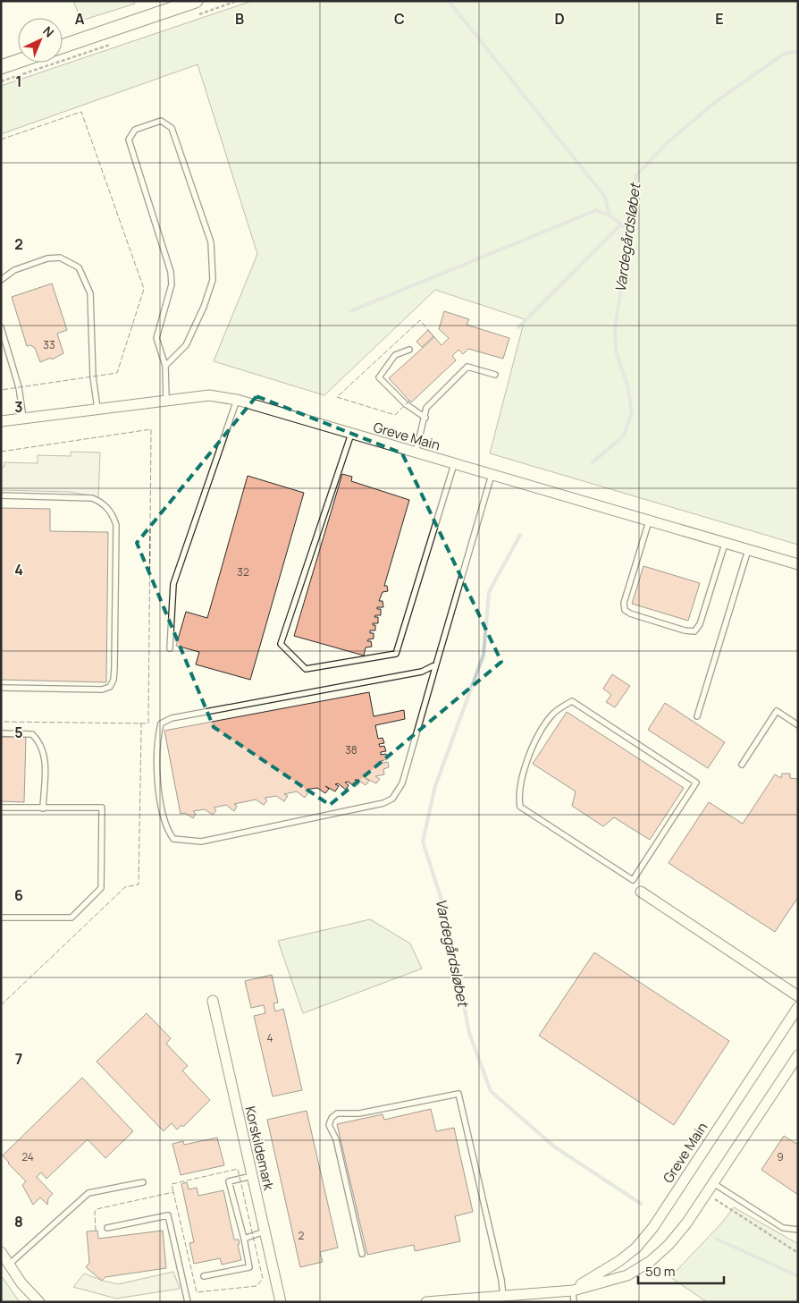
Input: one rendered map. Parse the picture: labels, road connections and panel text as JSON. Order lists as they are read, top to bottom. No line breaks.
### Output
{"streets":{"street":["Greve Main","Korskildemark"]},"water":["Vardegårdsløbet"],"house_numbers":["33","32","38","4","24","9","2"],"scale_bar":"50 m","north":"top right","grid":{"columns":["A","B","C","D","E"],"rows":["1","2","3","4","5","6","7","8"]}}
